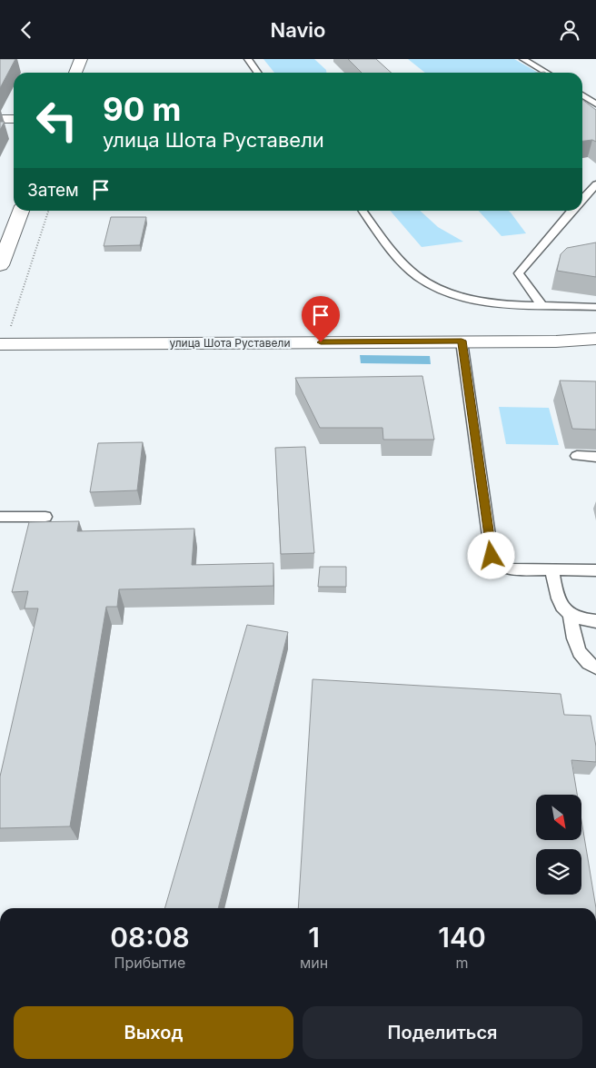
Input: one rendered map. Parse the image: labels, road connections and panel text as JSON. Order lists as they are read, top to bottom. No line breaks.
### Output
{"streets":{"street":["улица Шота Руставели"]},"north":"bottom right","page":{"header":"Navio","turn":["90 m","улица Шота Руставели"],"then":"Затем","eta":["08:08","Прибытие","1","мин","140","m"],"buttons":["Выход","Поделиться"]}}
